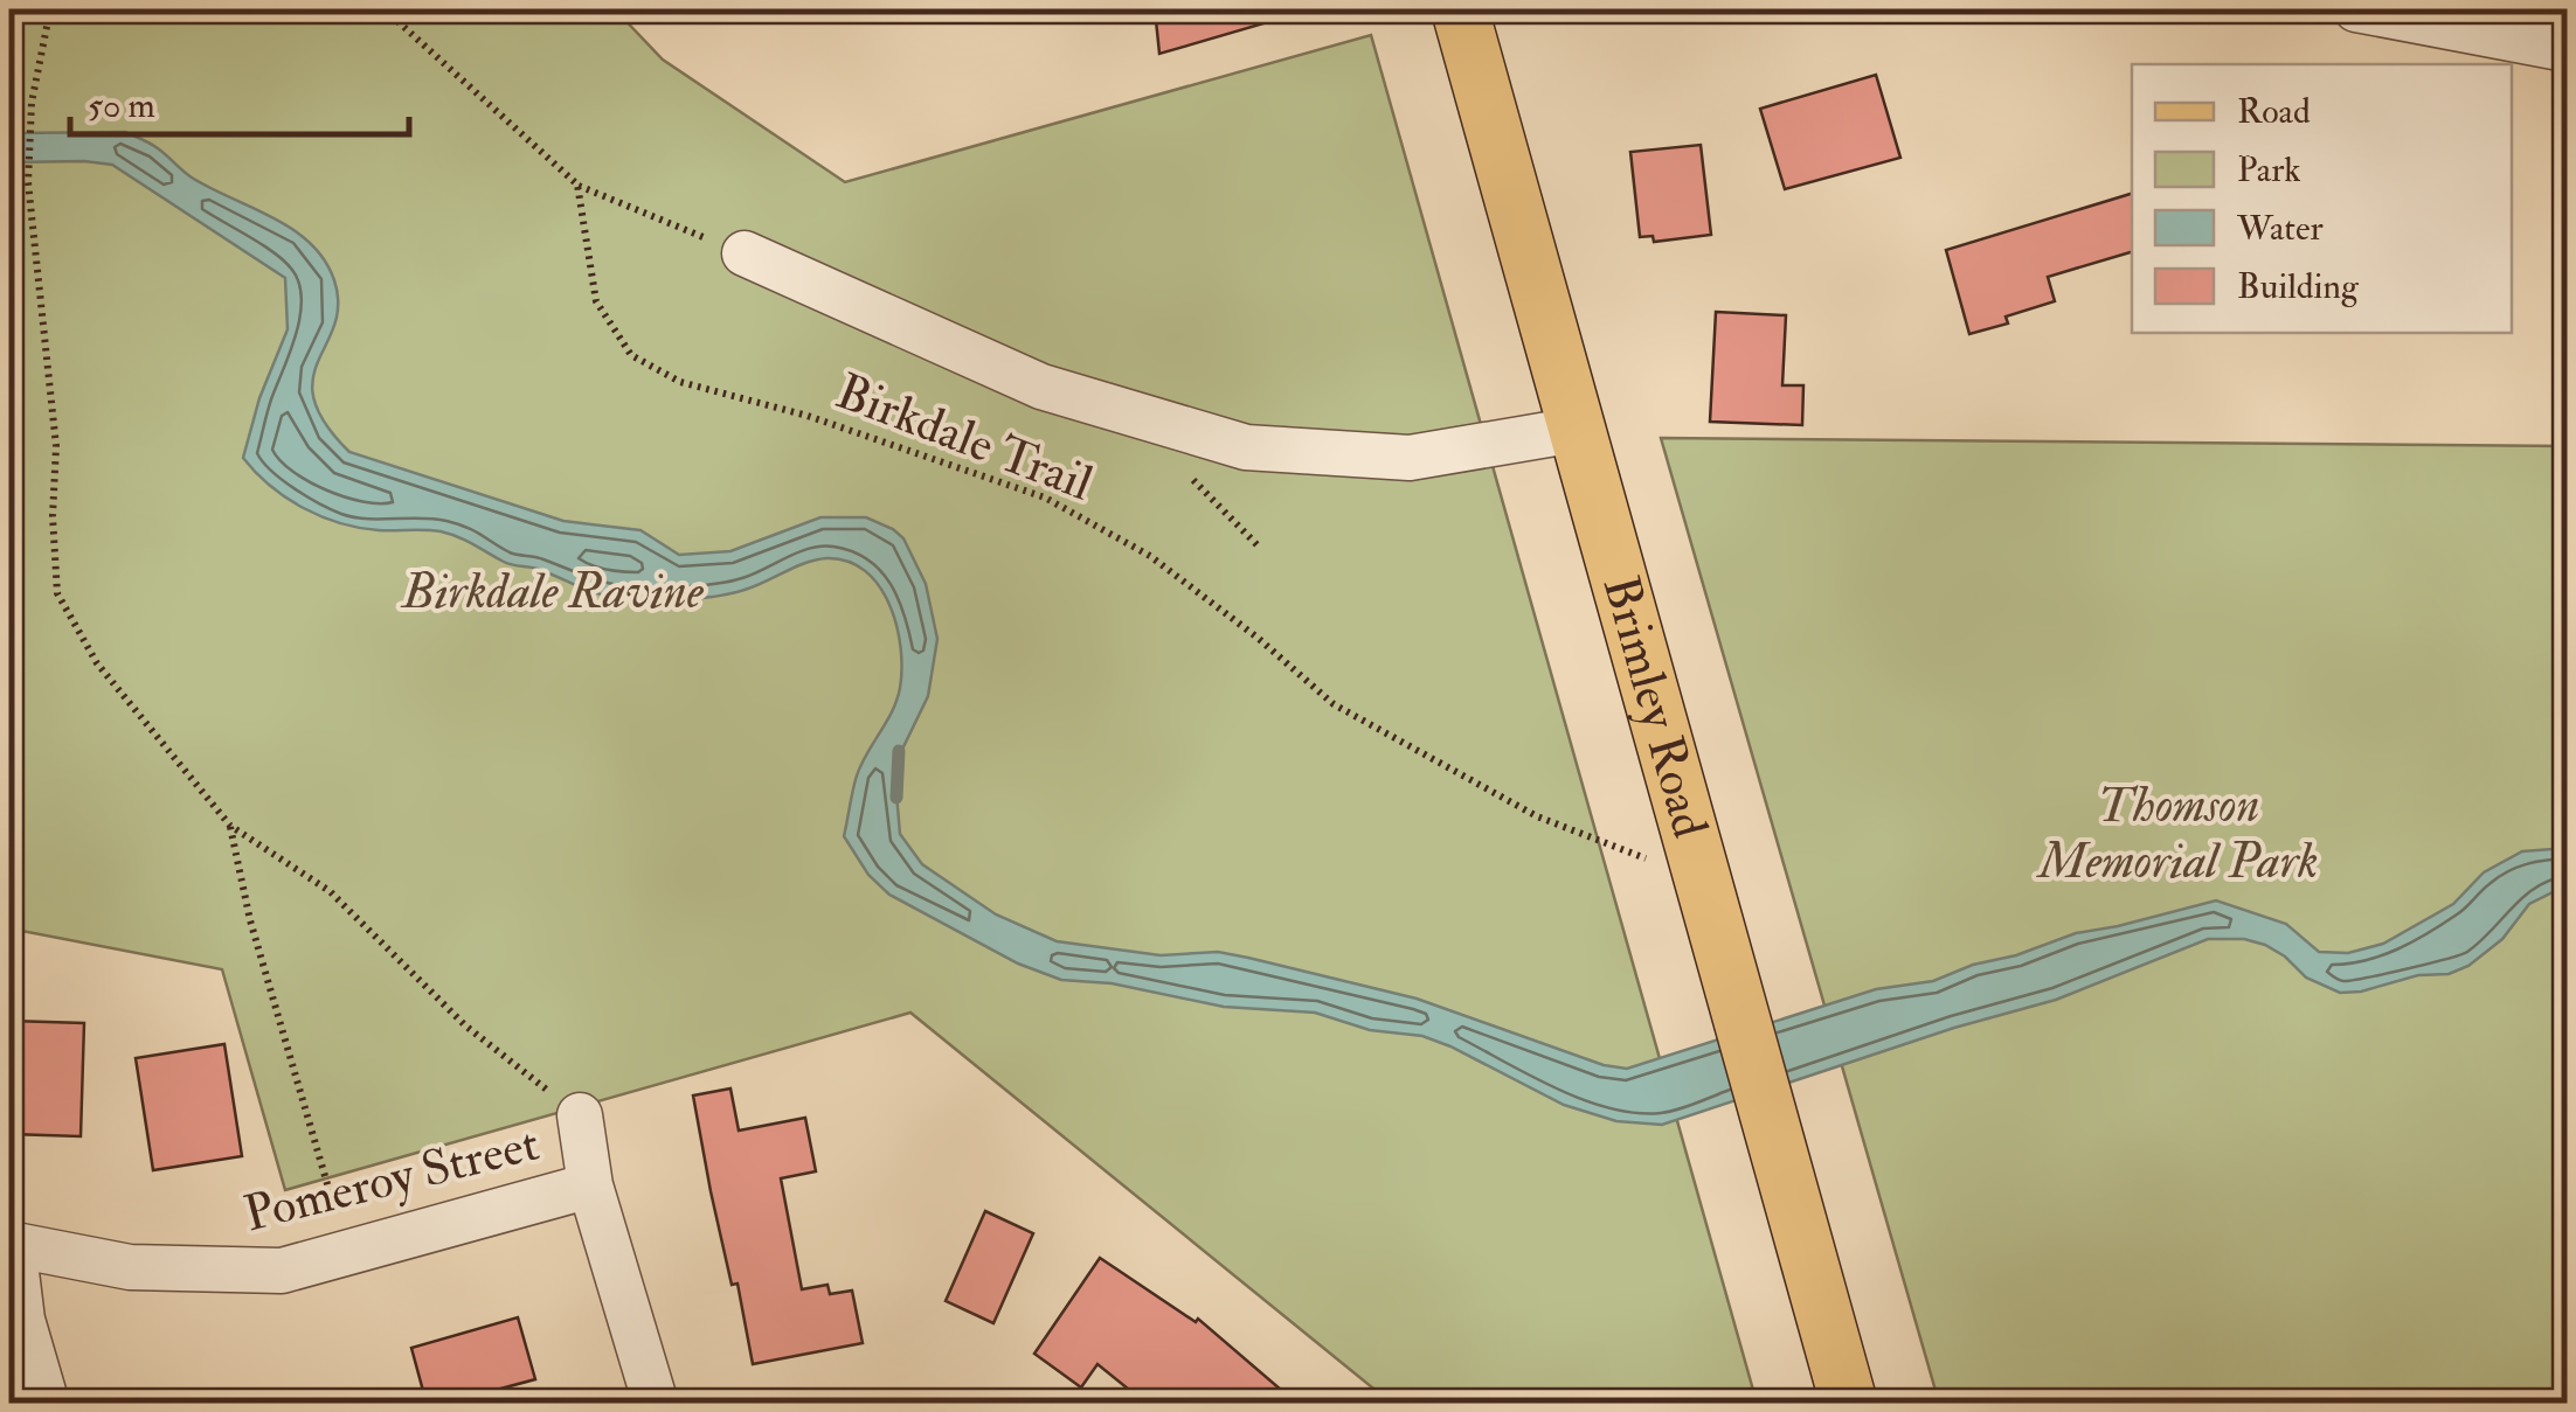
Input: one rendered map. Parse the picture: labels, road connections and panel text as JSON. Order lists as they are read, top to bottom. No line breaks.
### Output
{"streets":{"main road":["Brimley Road"],"street":["Pomeroy Street"],"path":["Birkdale Trail"]},"crossings":[["Birkdale Trail","Brimley Road"]],"parks":["Birkdale Ravine","Thomson Memorial Park"],"legend":["Road","Park","Water","Building"],"scale_bar":"50 m"}
